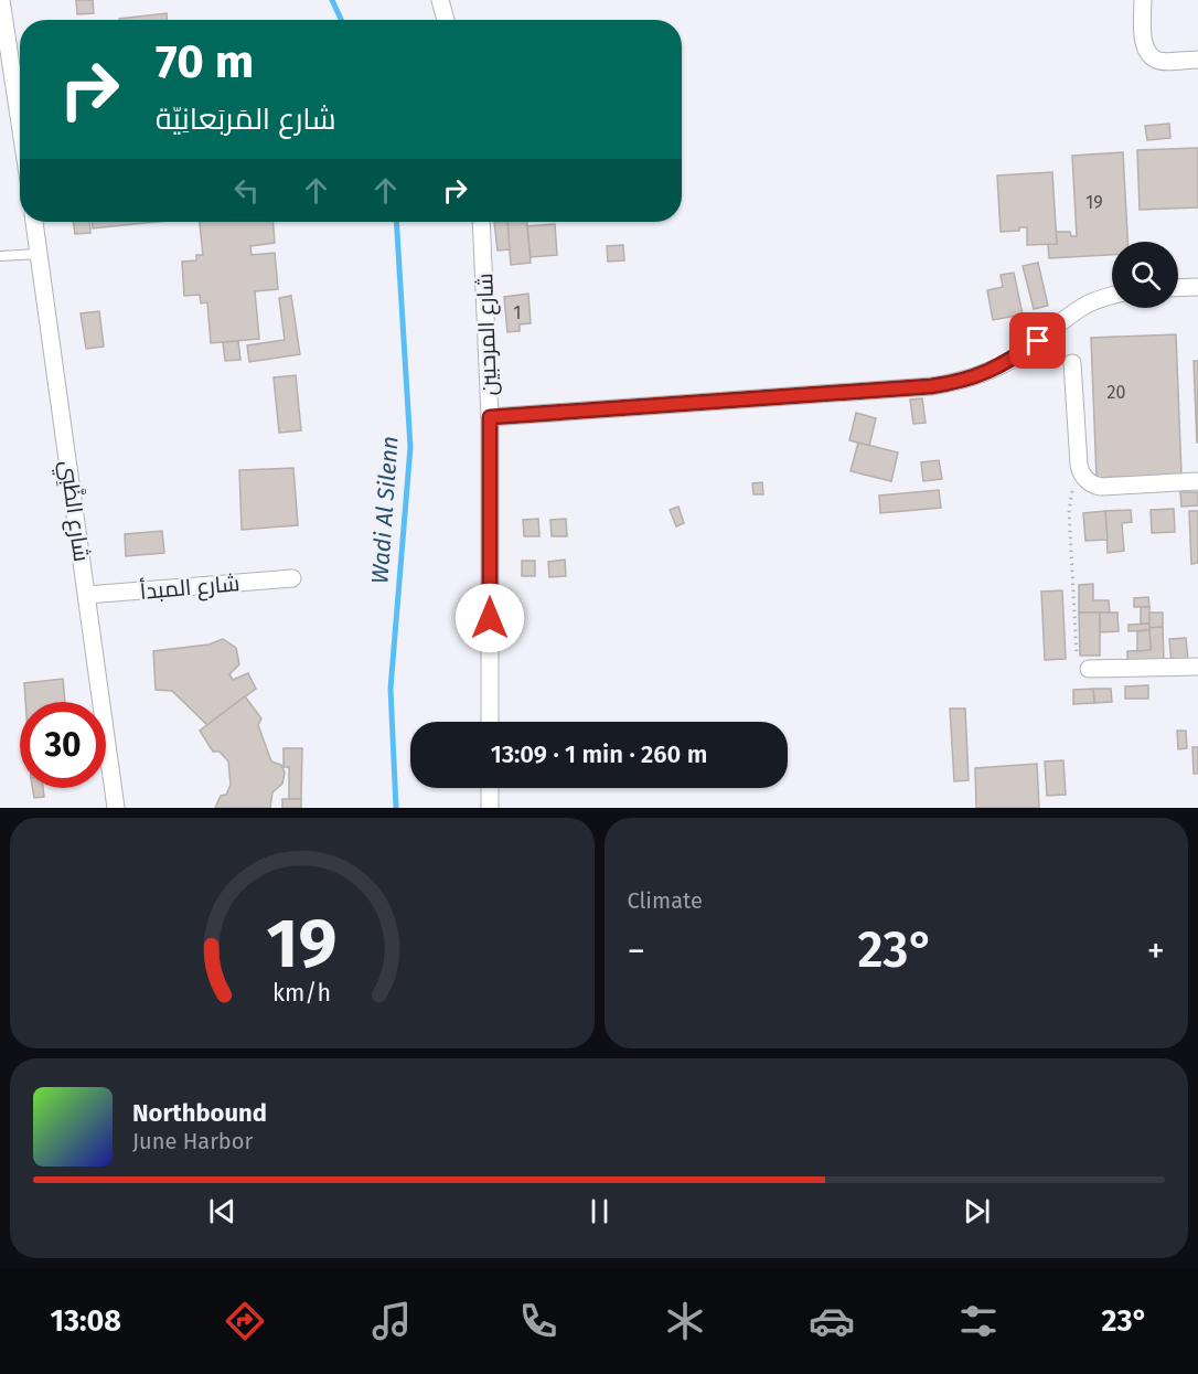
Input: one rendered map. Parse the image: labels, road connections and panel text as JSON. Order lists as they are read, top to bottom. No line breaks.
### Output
{"streets":{"street":["شارع المرحبين","شارع الظَّبِي","شارع المبدأ"]},"crossings":[["شارع الظَّبِي","شارع المبدأ"]],"water":["Wadi Al Silenn"],"house_numbers":["19","1","20"],"page":{"turn":["70 m","شارع المَربَعانِيّة"],"limit":"30","trip":"13:09 · 1 min · 260 m","tile":"Climate","heat":["−","23°","+"],"song":["Northbound","June Harbor"],"tabs":["13:08","23°"],"gauge":["19","km/h"]}}
